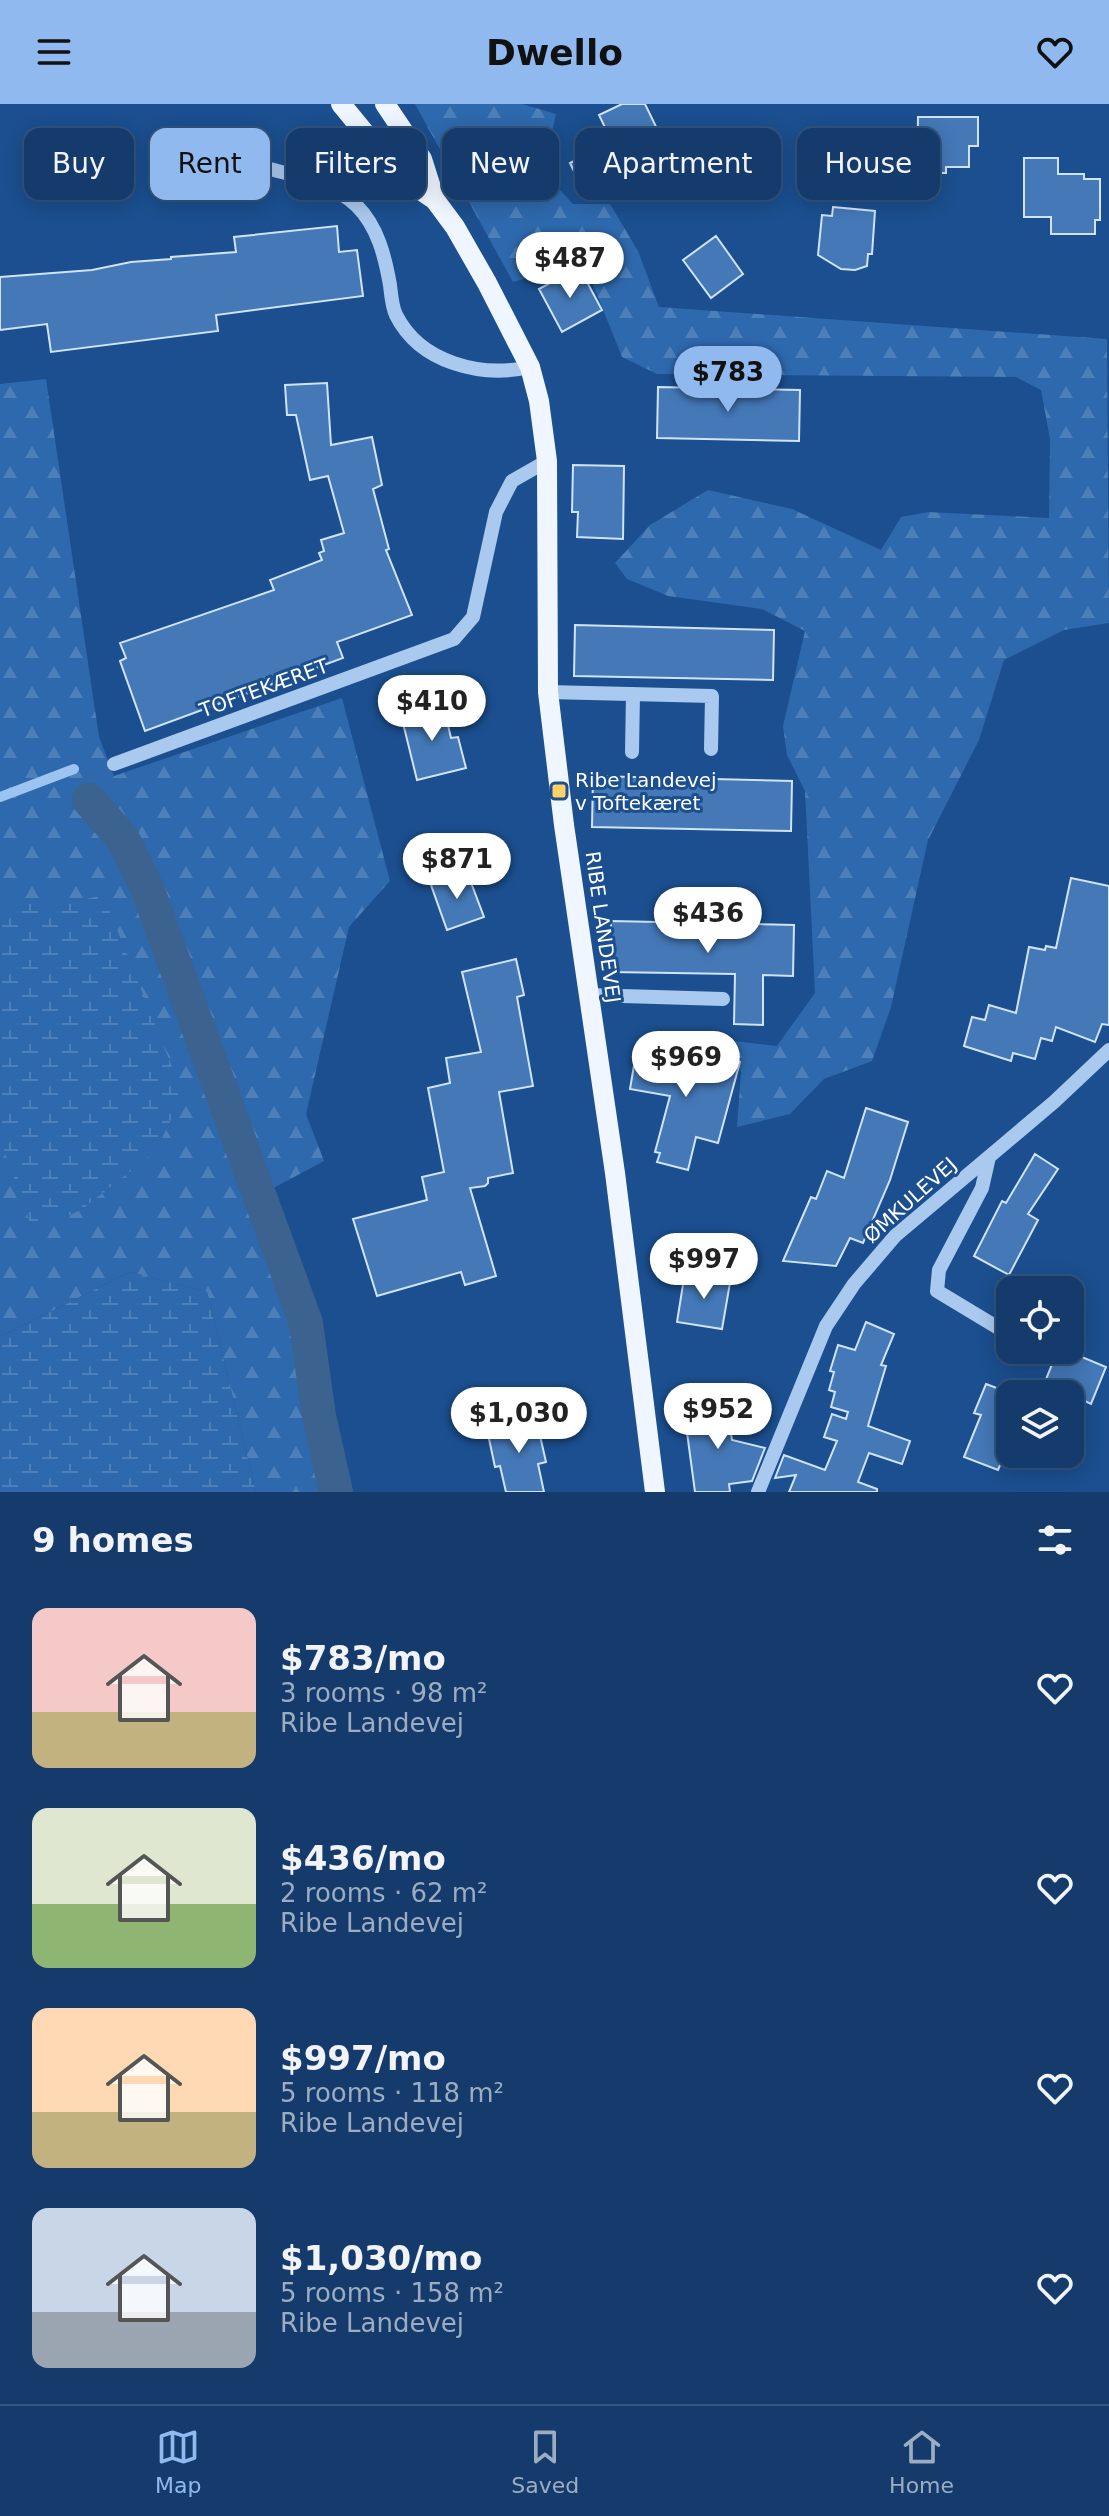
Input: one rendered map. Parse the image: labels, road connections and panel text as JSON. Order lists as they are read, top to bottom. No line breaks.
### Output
{"streets":{"main road":["RIBE LANDEVEJ"],"street":["TOFTEKÆRET","ØMKULEVEJ"]},"crossings":[["TOFTEKÆRET","RIBE LANDEVEJ"]],"places":{"transit":["Ribe Landevej v Toftekæret"]},"page":{"header":"Dwello","chip":["Buy","Rent","Filters","New","Apartment","House"],"price":["$487","$783","$410","$871","$436","$969","$997","$952","$1,030"],"heading":"9 homes","list":[{"name":"$783/mo","note":"3 rooms · 98 m² · Ribe Landevej"},{"name":"$436/mo","note":"2 rooms · 62 m² · Ribe Landevej"},{"name":"$997/mo","note":"5 rooms · 118 m² · Ribe Landevej"},{"name":"$1,030/mo","note":"5 rooms · 158 m² · Ribe Landevej"}],"tabs":["Map","Saved","Home"]}}
